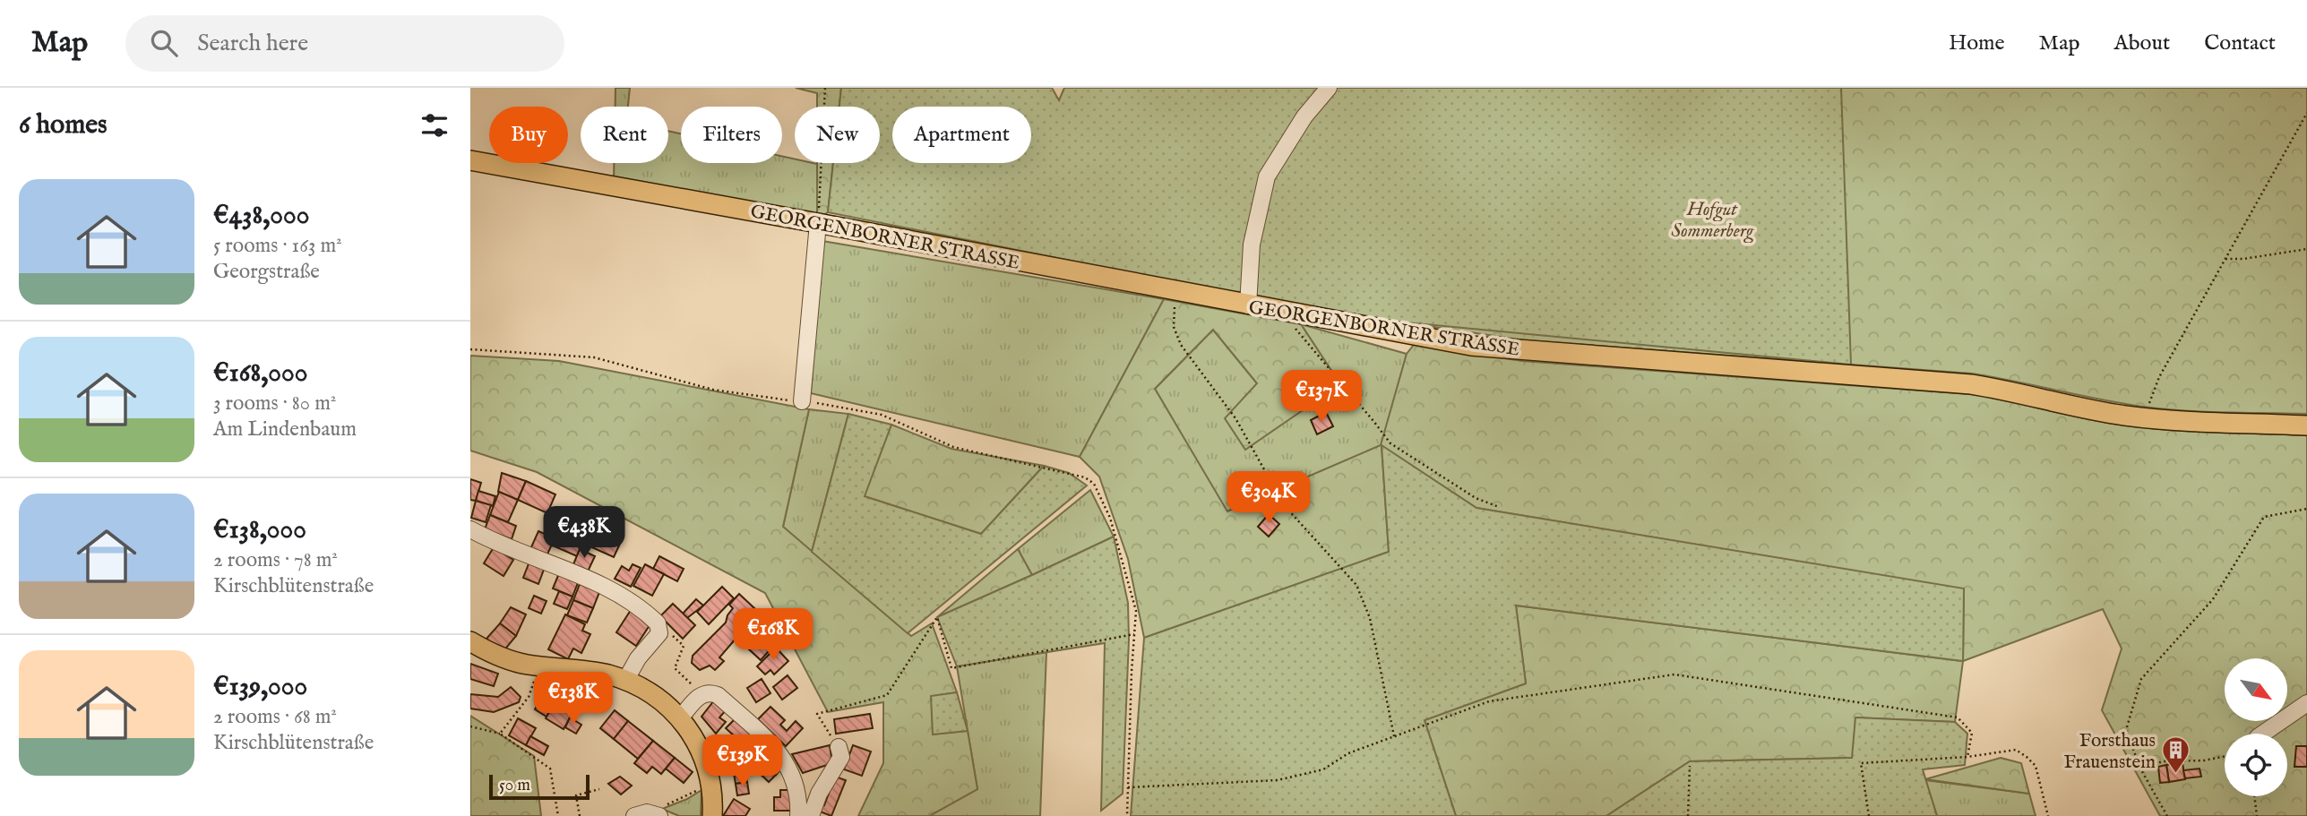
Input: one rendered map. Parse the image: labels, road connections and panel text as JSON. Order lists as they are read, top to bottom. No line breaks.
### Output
{"streets":{"main road":["GEORGENBORNER STRASSE"]},"parks":["Hofgut Sommerberg"],"places":{"building":["Forsthaus Frauenstein"]},"scale_bar":"50 m","north":"bottom right","page":{"header":"Map","search":"Search here","nav":["Home","Map","About","Contact"],"heading":"6 homes","chip":["Buy","Rent","Filters","New","Apartment"],"list":[{"name":"€438,000","note":"5 rooms · 163 m² · Georgstraße"},{"name":"€168,000","note":"3 rooms · 80 m² · Am Lindenbaum"},{"name":"€138,000","note":"2 rooms · 78 m² · Kirschblütenstraße"},{"name":"€139,000","note":"2 rooms · 68 m² · Kirschblütenstraße"}],"price":["€137K","€304K","€438K","€168K","€138K","€139K"],"scale":"50 m"}}
